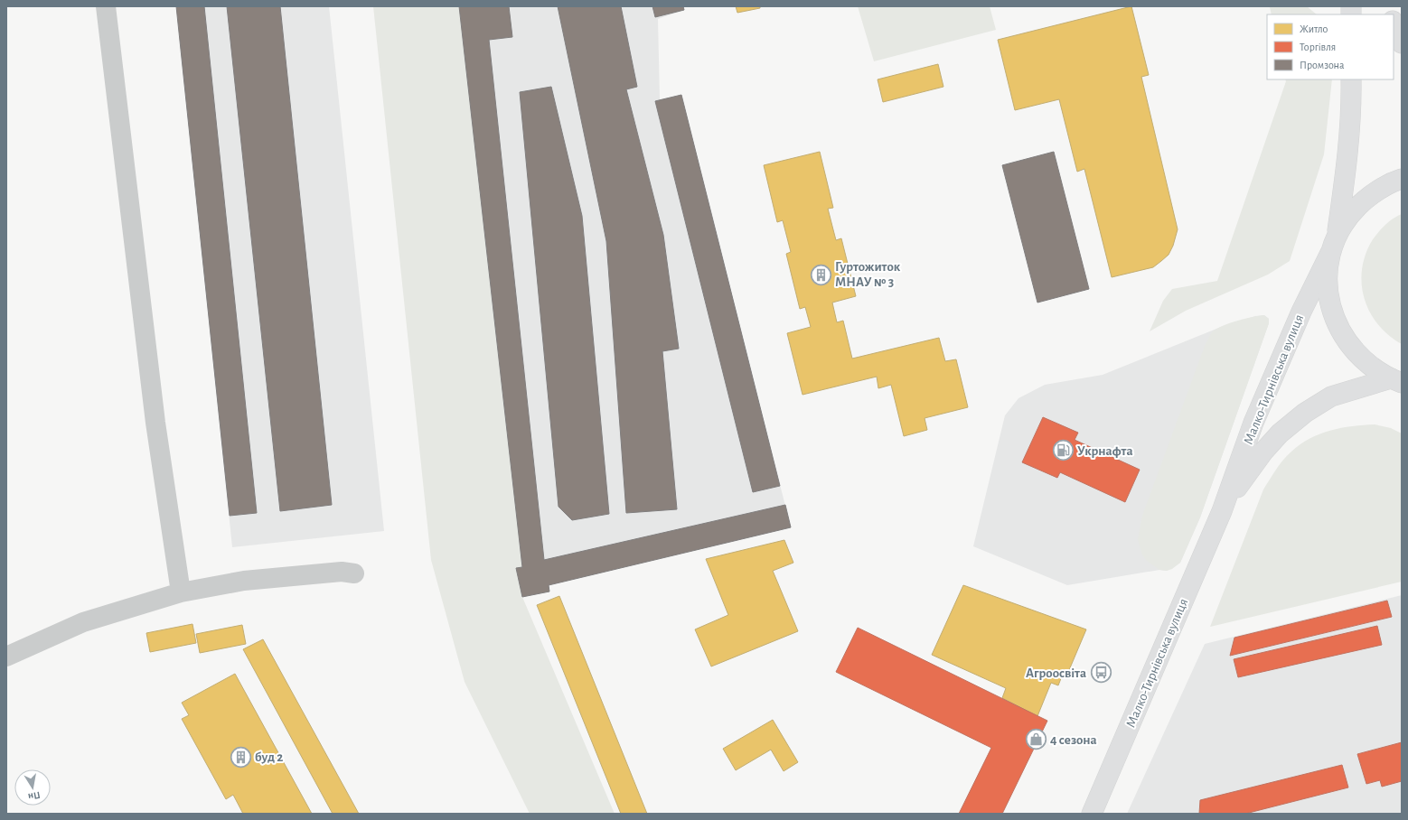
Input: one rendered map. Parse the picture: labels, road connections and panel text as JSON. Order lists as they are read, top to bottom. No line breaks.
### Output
{"streets":{"main road":["Малко-Тирнівська вулиця"]},"places":{"building":["Гуртожиток МНАУ № 3","буд 2"],"fuel station":["Укрнафта"],"bus stop":["Агроосвіта"],"shop":["4 сезона"]},"legend":["Житло","Торгівля","Промзона"],"north":"bottom"}
